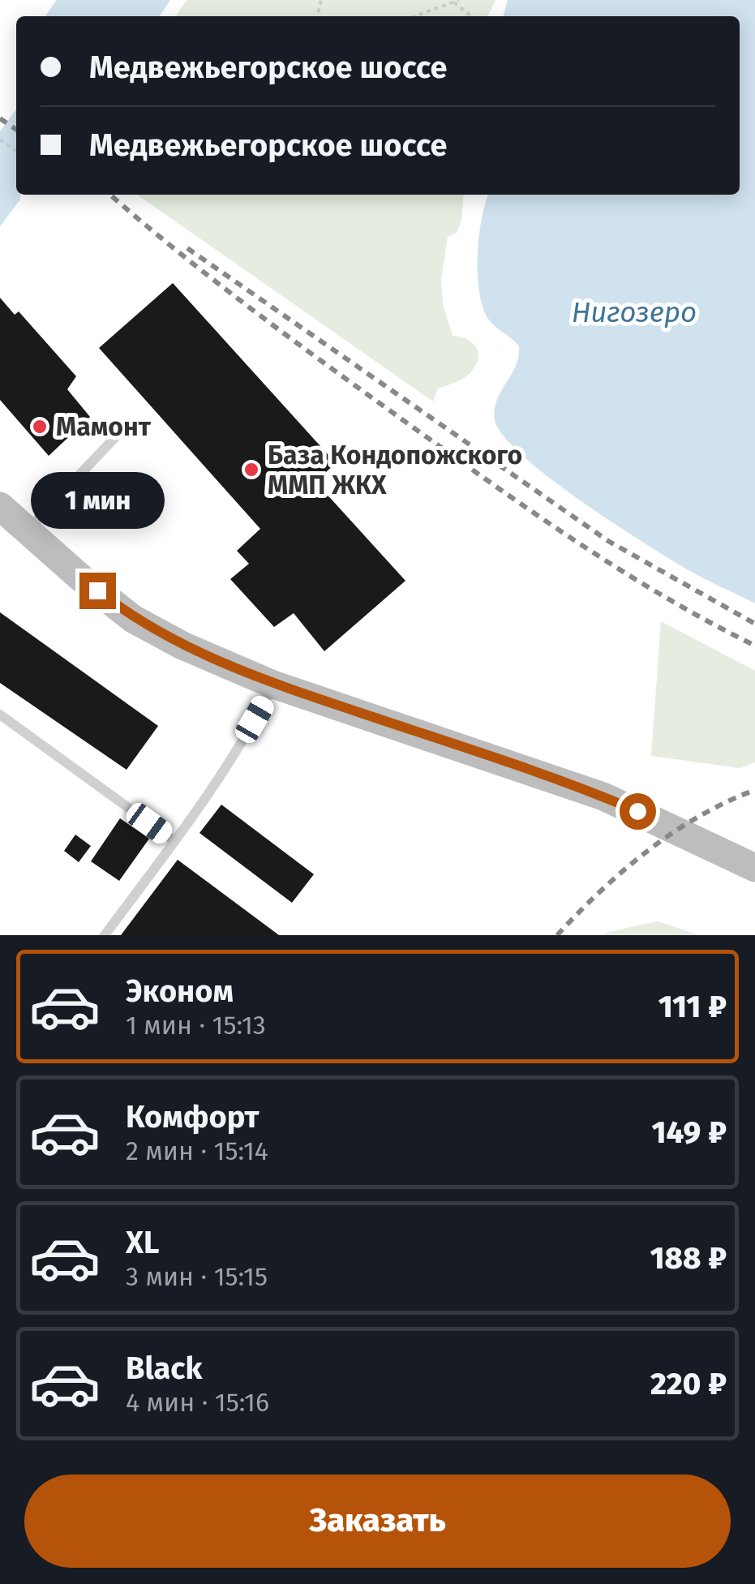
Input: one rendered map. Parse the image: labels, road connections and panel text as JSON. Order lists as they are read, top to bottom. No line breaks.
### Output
{"water":["Нигозеро"],"places":["Мамонт","База Кондопожского ММП ЖКХ"],"page":{"banner":["Медвежьегорское шоссе","Медвежьегорское шоссе"],"bubble":"1 мин","list":[{"name":"Эконом","note":"1 мин · 15:13","value":"111 ₽"},{"name":"Комфорт","note":"2 мин · 15:14","value":"149 ₽"},{"name":"XL","note":"3 мин · 15:15","value":"188 ₽"},{"name":"Black","note":"4 мин · 15:16","value":"220 ₽"}],"buttons":"Заказать"}}
